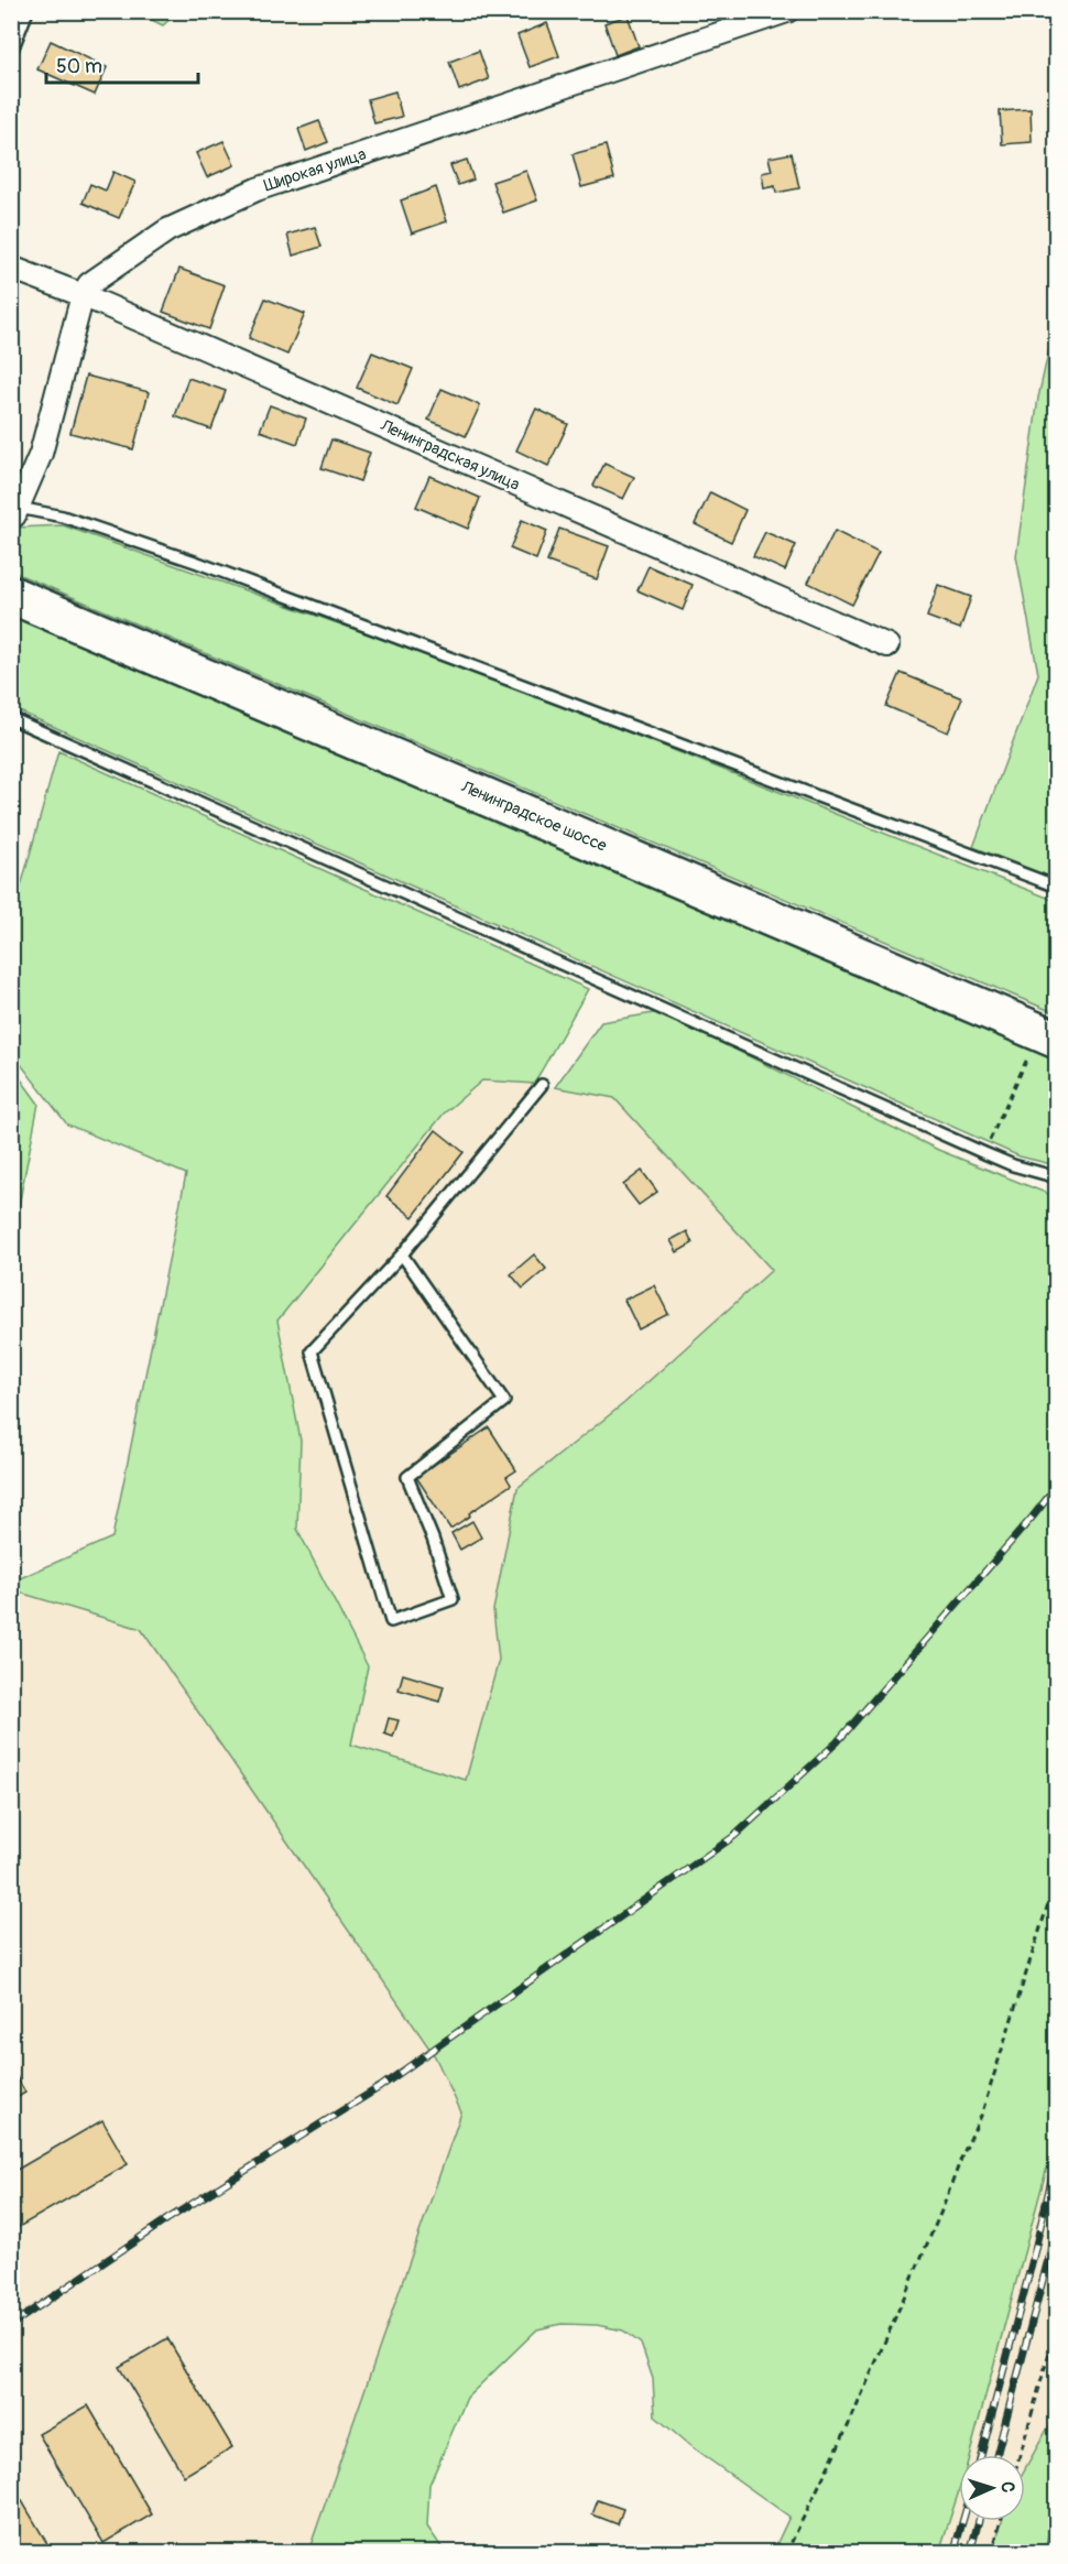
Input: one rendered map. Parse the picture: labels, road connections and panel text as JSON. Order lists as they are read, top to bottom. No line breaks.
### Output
{"streets":{"highway":["Ленинградское шоссе"],"street":["Широкая улица","Ленинградская улица"]},"crossings":[["Широкая улица","Ленинградская улица"]],"scale_bar":"50 m","north":"right"}
